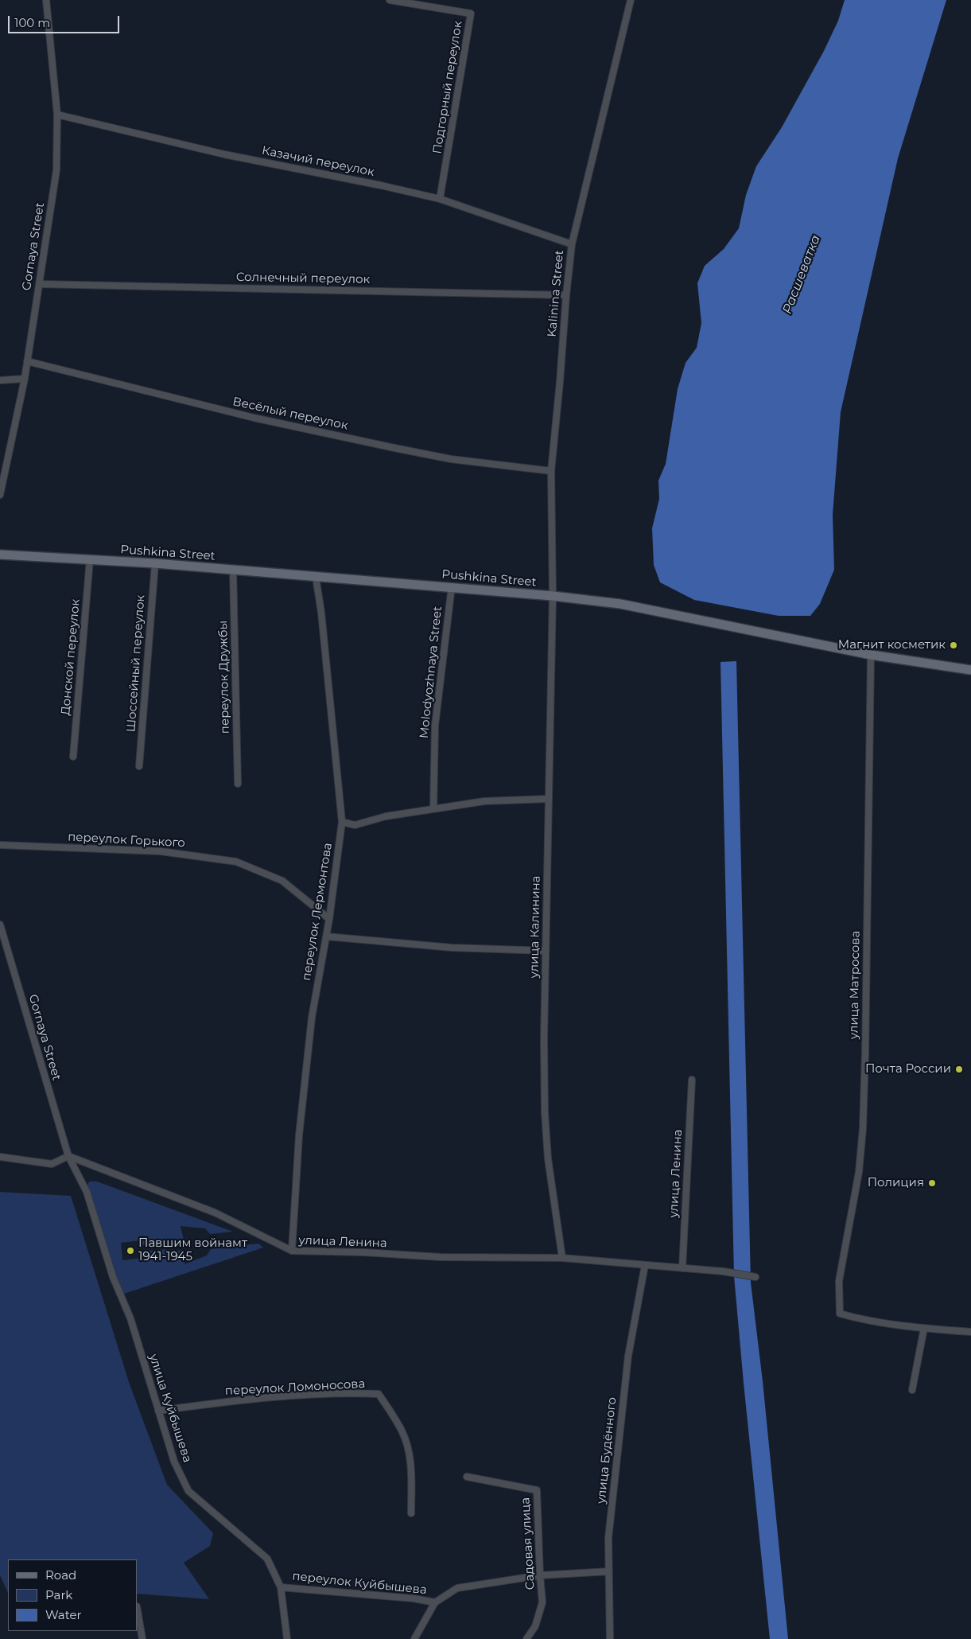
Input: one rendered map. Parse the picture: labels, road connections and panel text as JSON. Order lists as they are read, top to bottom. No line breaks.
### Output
{"streets":{"main road":["Pushkina Street"],"street":["Подгорный переулок","Казачий переулок","Gornaya Street","Солнечный переулок","Kalinina Street","Весёлый переулок","Донской переулок","Шоссейный переулок","Molodyozhnaya Street","переулок Дружбы","переулок Горького","переулок Лермонтова","улица Калинина","улица Матросова","улица Ленина","переулок Ломоносова","улица Куйбышева","улица Будённого","Садовая улица","переулок Куйбышева"]},"crossings":[["Подгорный переулок","Казачий переулок"],["Казачий переулок","Gornaya Street"],["Казачий переулок","Kalinina Street"],["Gornaya Street","Солнечный переулок"],["Gornaya Street","Весёлый переулок"],["Gornaya Street","улица Ленина"],["Gornaya Street","улица Куйбышева"],["Солнечный переулок","Kalinina Street"],["Kalinina Street","Весёлый переулок"],["Kalinina Street","Pushkina Street"],["Kalinina Street","улица Калинина"],["Pushkina Street","Донской переулок"],["Pushkina Street","Шоссейный переулок"],["Pushkina Street","Molodyozhnaya Street"],["Pushkina Street","переулок Дружбы"],["Pushkina Street","переулок Лермонтова"],["Pushkina Street","улица Калинина"],["Pushkina Street","улица Матросова"],["переулок Горького","переулок Лермонтова"],["переулок Лермонтова","улица Ленина"],["улица Калинина","улица Ленина"],["улица Ленина","улица Куйбышева"],["улица Ленина","улица Будённого"],["переулок Ломоносова","улица Куйбышева"],["улица Куйбышева","переулок Куйбышева"]],"water":["Расшеватка"],"places":["Магнит косметик","Почта России","Полиция","Павшим войнамт 1941-1945"],"legend":["Road","Park","Water"],"scale_bar":"100 m"}
